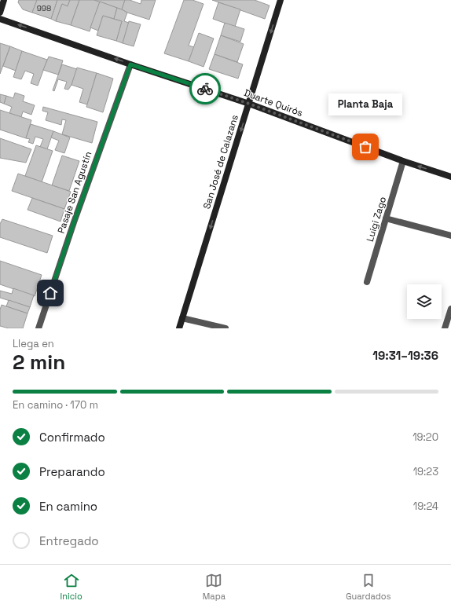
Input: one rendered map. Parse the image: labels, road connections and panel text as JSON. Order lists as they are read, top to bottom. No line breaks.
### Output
{"streets":{"main road":["Duarte Quirós","San José de Calazans"],"street":["Pasaje San Agustín","Luigi Zago"]},"crossings":[["Duarte Quirós","San José de Calazans"],["Duarte Quirós","Pasaje San Agustín"],["Duarte Quirós","Luigi Zago"]],"one_way":["Duarte Quirós","San José de Calazans"],"places":["Planta Baja"],"house_numbers":["998"],"page":{"bubble":"Planta Baja","heading":["2 min","Llega en","19:31–19:36"],"bar":"En camino · 170 m","list":[["Confirmado","19:20"],["Preparando","19:23"],["En camino","19:24"],"Entregado"],"tabs":["Inicio","Mapa","Guardados"]}}
